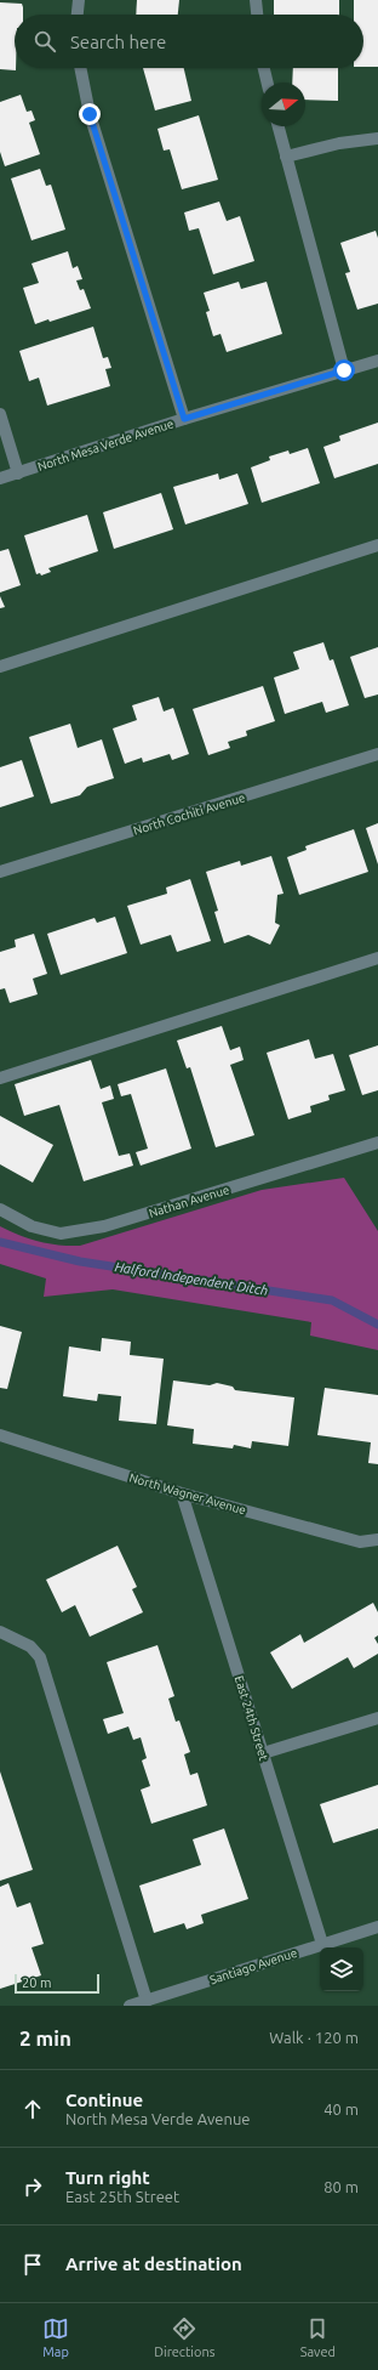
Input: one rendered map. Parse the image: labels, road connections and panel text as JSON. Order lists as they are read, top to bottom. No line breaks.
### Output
{"streets":{"street":["North Mesa Verde Avenue","North Cochiti Avenue","Nathan Avenue","North Wagner Avenue","East 24th Street","Santiago Avenue"]},"crossings":[["North Wagner Avenue","East 24th Street"],["East 24th Street","Santiago Avenue"]],"water":["Halford Independent Ditch"],"scale_bar":"20 m","north":"right","page":{"search":"Search here","scale":"20 m","heading":["2 min","Walk · 120 m"],"list":[["Continue","North Mesa Verde Avenue","40 m"],["Turn right","East 25th Street","80 m"],"Arrive at destination"],"nav":["Map","Directions","Saved"]}}
